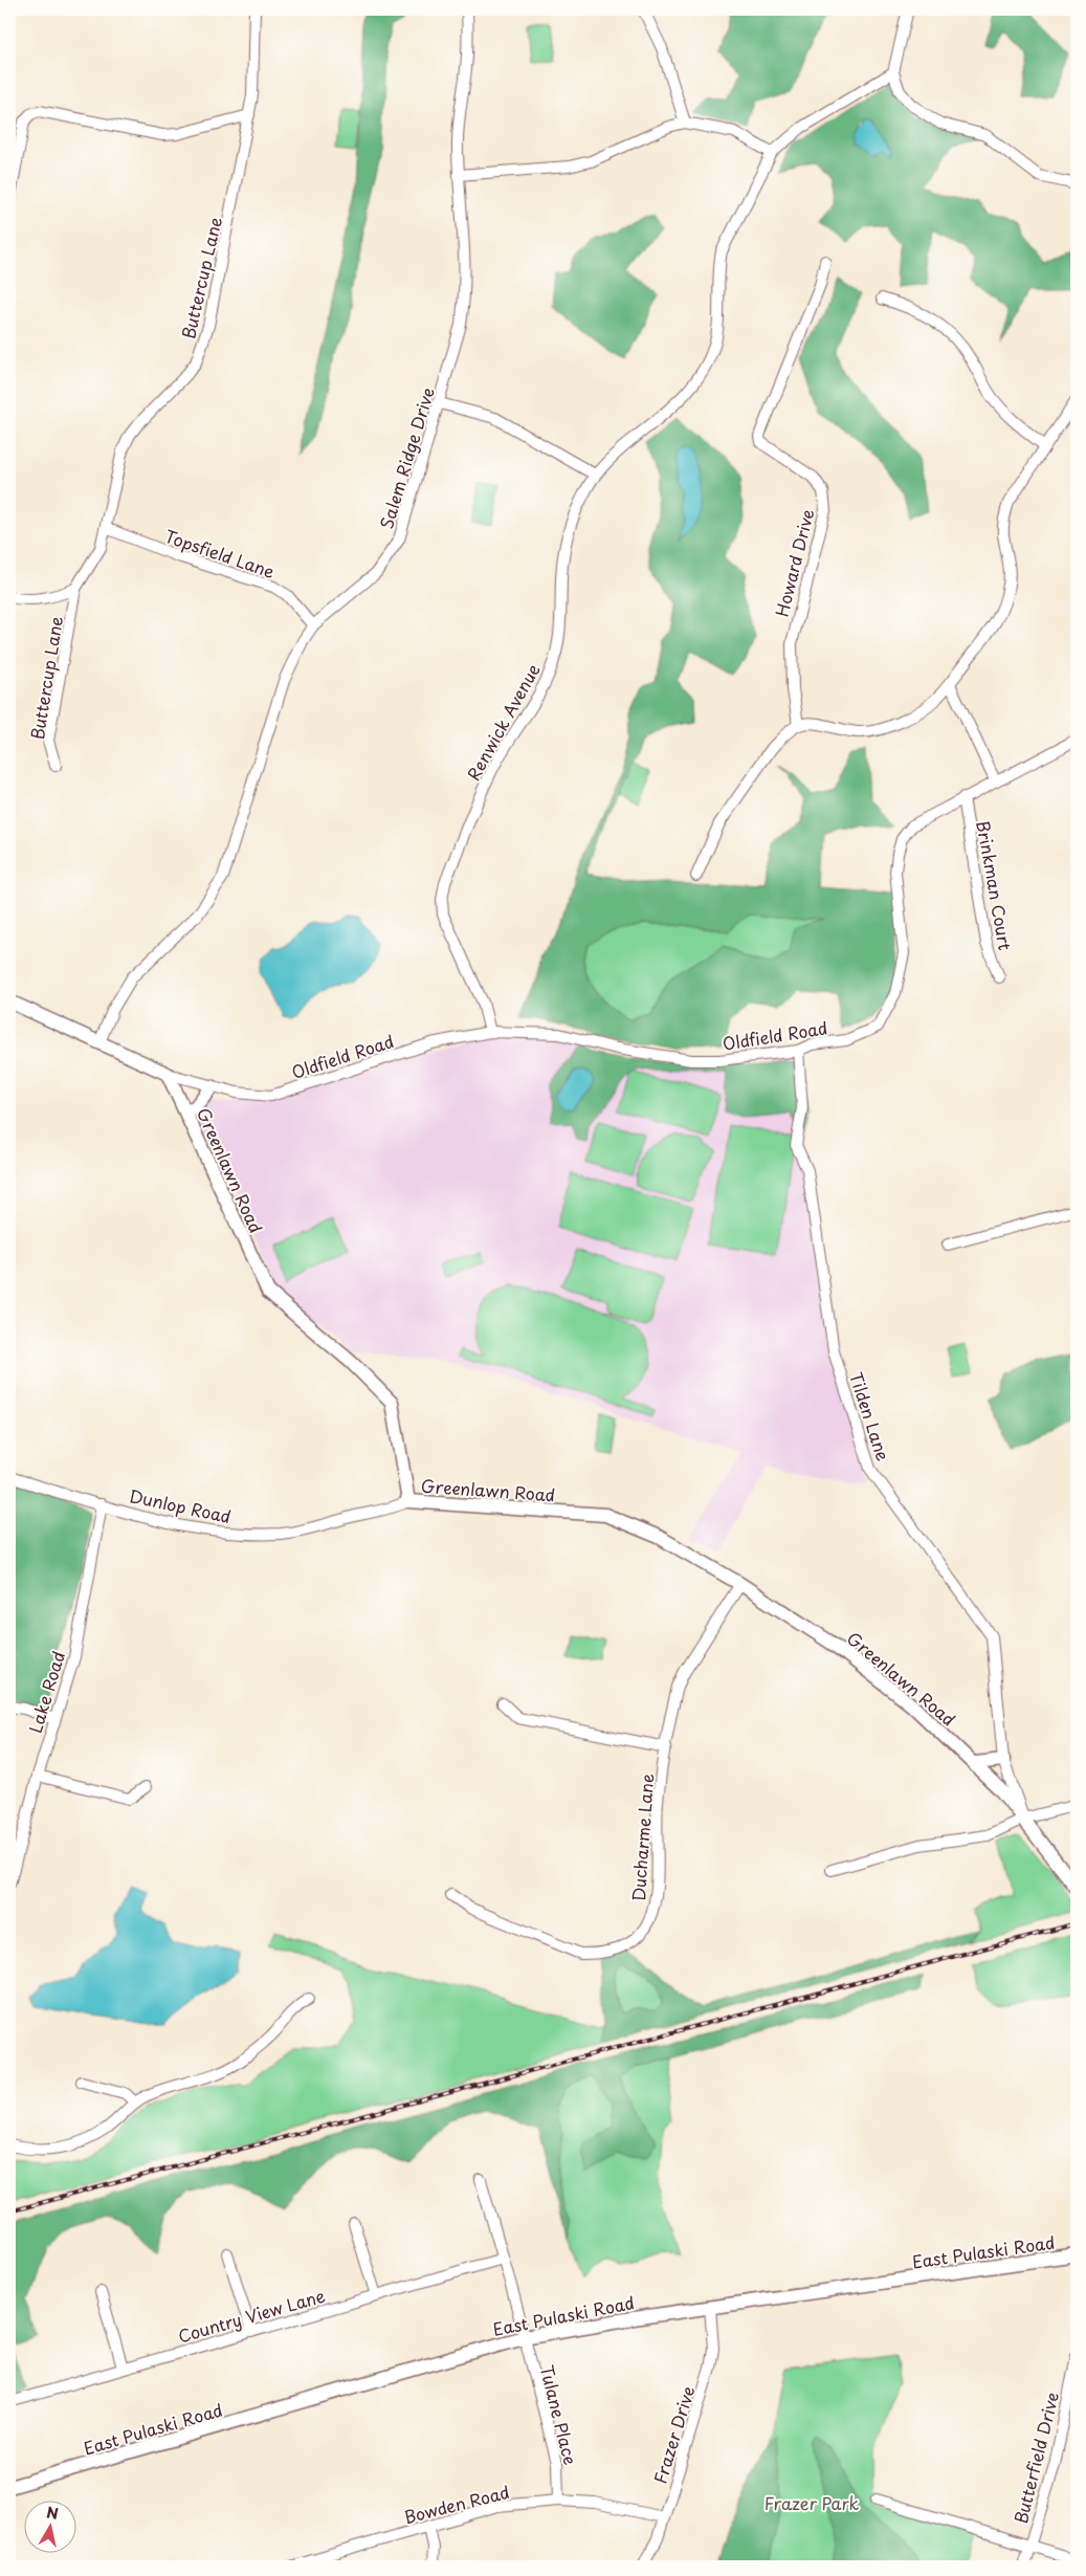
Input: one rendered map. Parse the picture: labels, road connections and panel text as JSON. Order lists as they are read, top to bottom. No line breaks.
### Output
{"streets":{"main road":["Greenlawn Road","East Pulaski Road"],"street":["Buttercup Lane","Salem Ridge Drive","Topsfield Lane","Howard Drive","Renwick Avenue","Brinkman Court","Oldfield Road","Tilden Lane","Dunlop Road","Lake Road","Ducharme Lane","Country View Lane","Tulane Place","Frazer Drive","Butterfield Drive","Bowden Road"]},"crossings":[["Buttercup Lane","Topsfield Lane"],["Salem Ridge Drive","Topsfield Lane"],["Renwick Avenue","Oldfield Road"],["Brinkman Court","Oldfield Road"],["Oldfield Road","Greenlawn Road"],["Oldfield Road","Tilden Lane"],["Greenlawn Road","Tilden Lane"],["Greenlawn Road","Dunlop Road"],["Greenlawn Road","Ducharme Lane"],["Dunlop Road","Lake Road"],["East Pulaski Road","Tulane Place"],["East Pulaski Road","Frazer Drive"],["Country View Lane","Tulane Place"],["Tulane Place","Bowden Road"],["Frazer Drive","Bowden Road"]],"parks":["Frazer Park"],"north":"top"}
